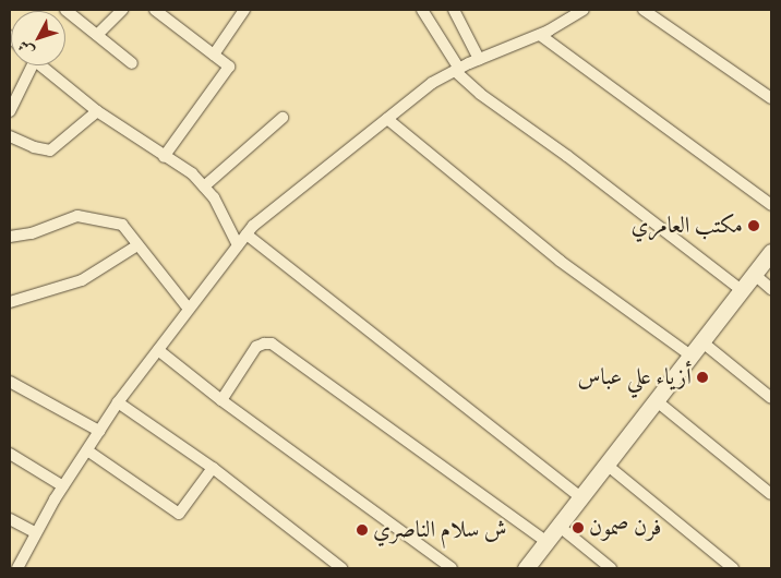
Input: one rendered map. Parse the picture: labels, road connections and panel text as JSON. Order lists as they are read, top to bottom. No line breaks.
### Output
{"places":["مكتب العامري","أزياء علي عباس","فرن صمون","ش سلام الناصري"],"north":"bottom left"}
